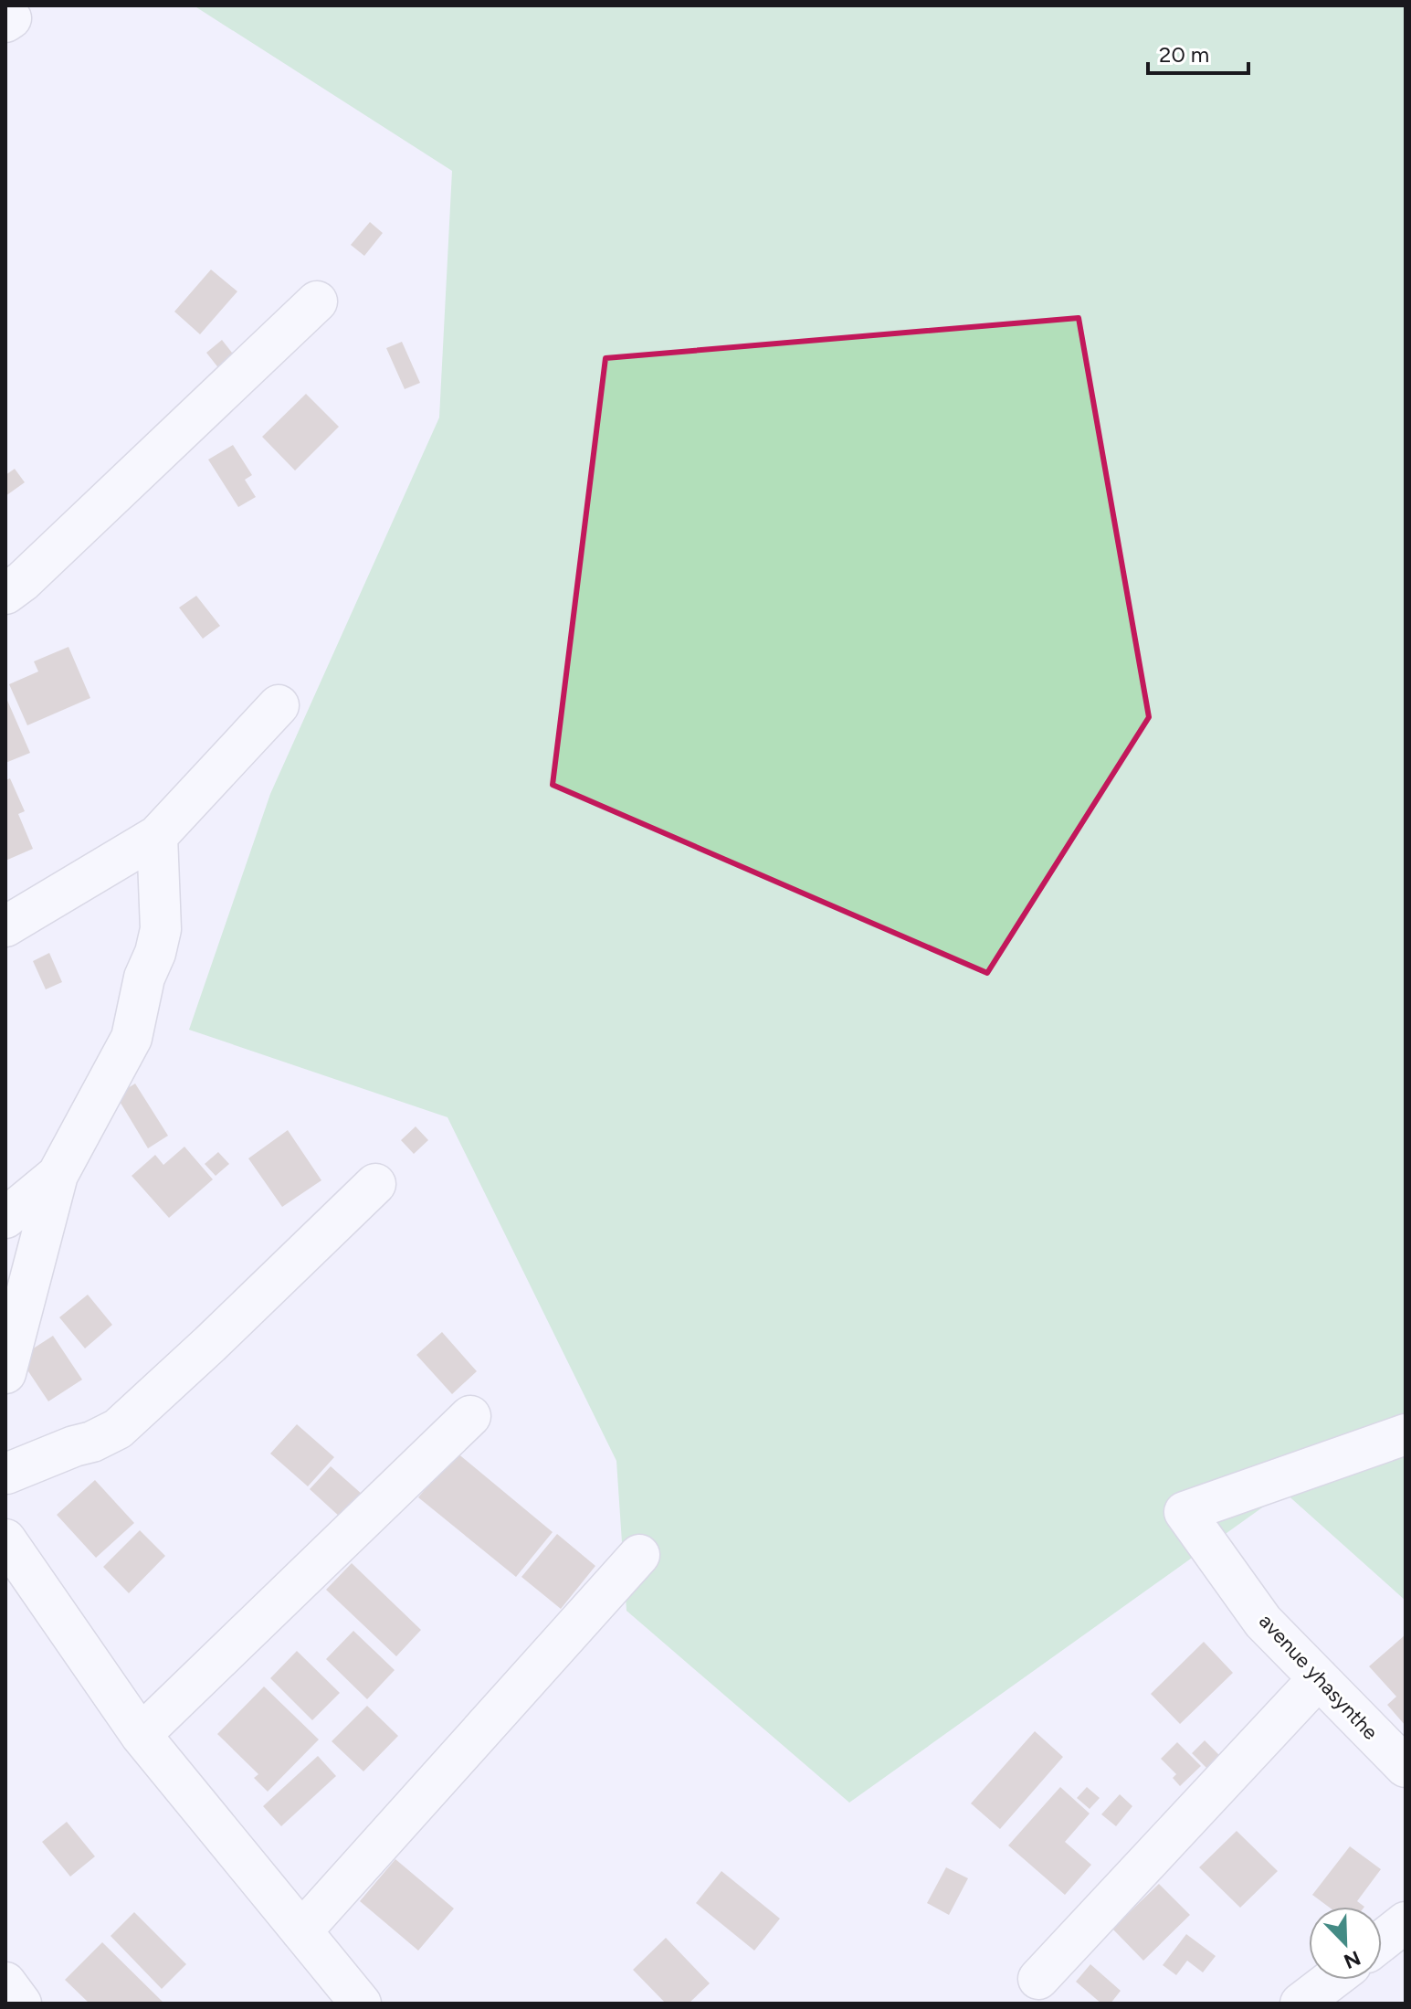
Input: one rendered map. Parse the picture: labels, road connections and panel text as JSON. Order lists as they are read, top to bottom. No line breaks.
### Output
{"streets":{"street":["avenue yhasynthe"]},"scale_bar":"20 m","north":"bottom right"}
